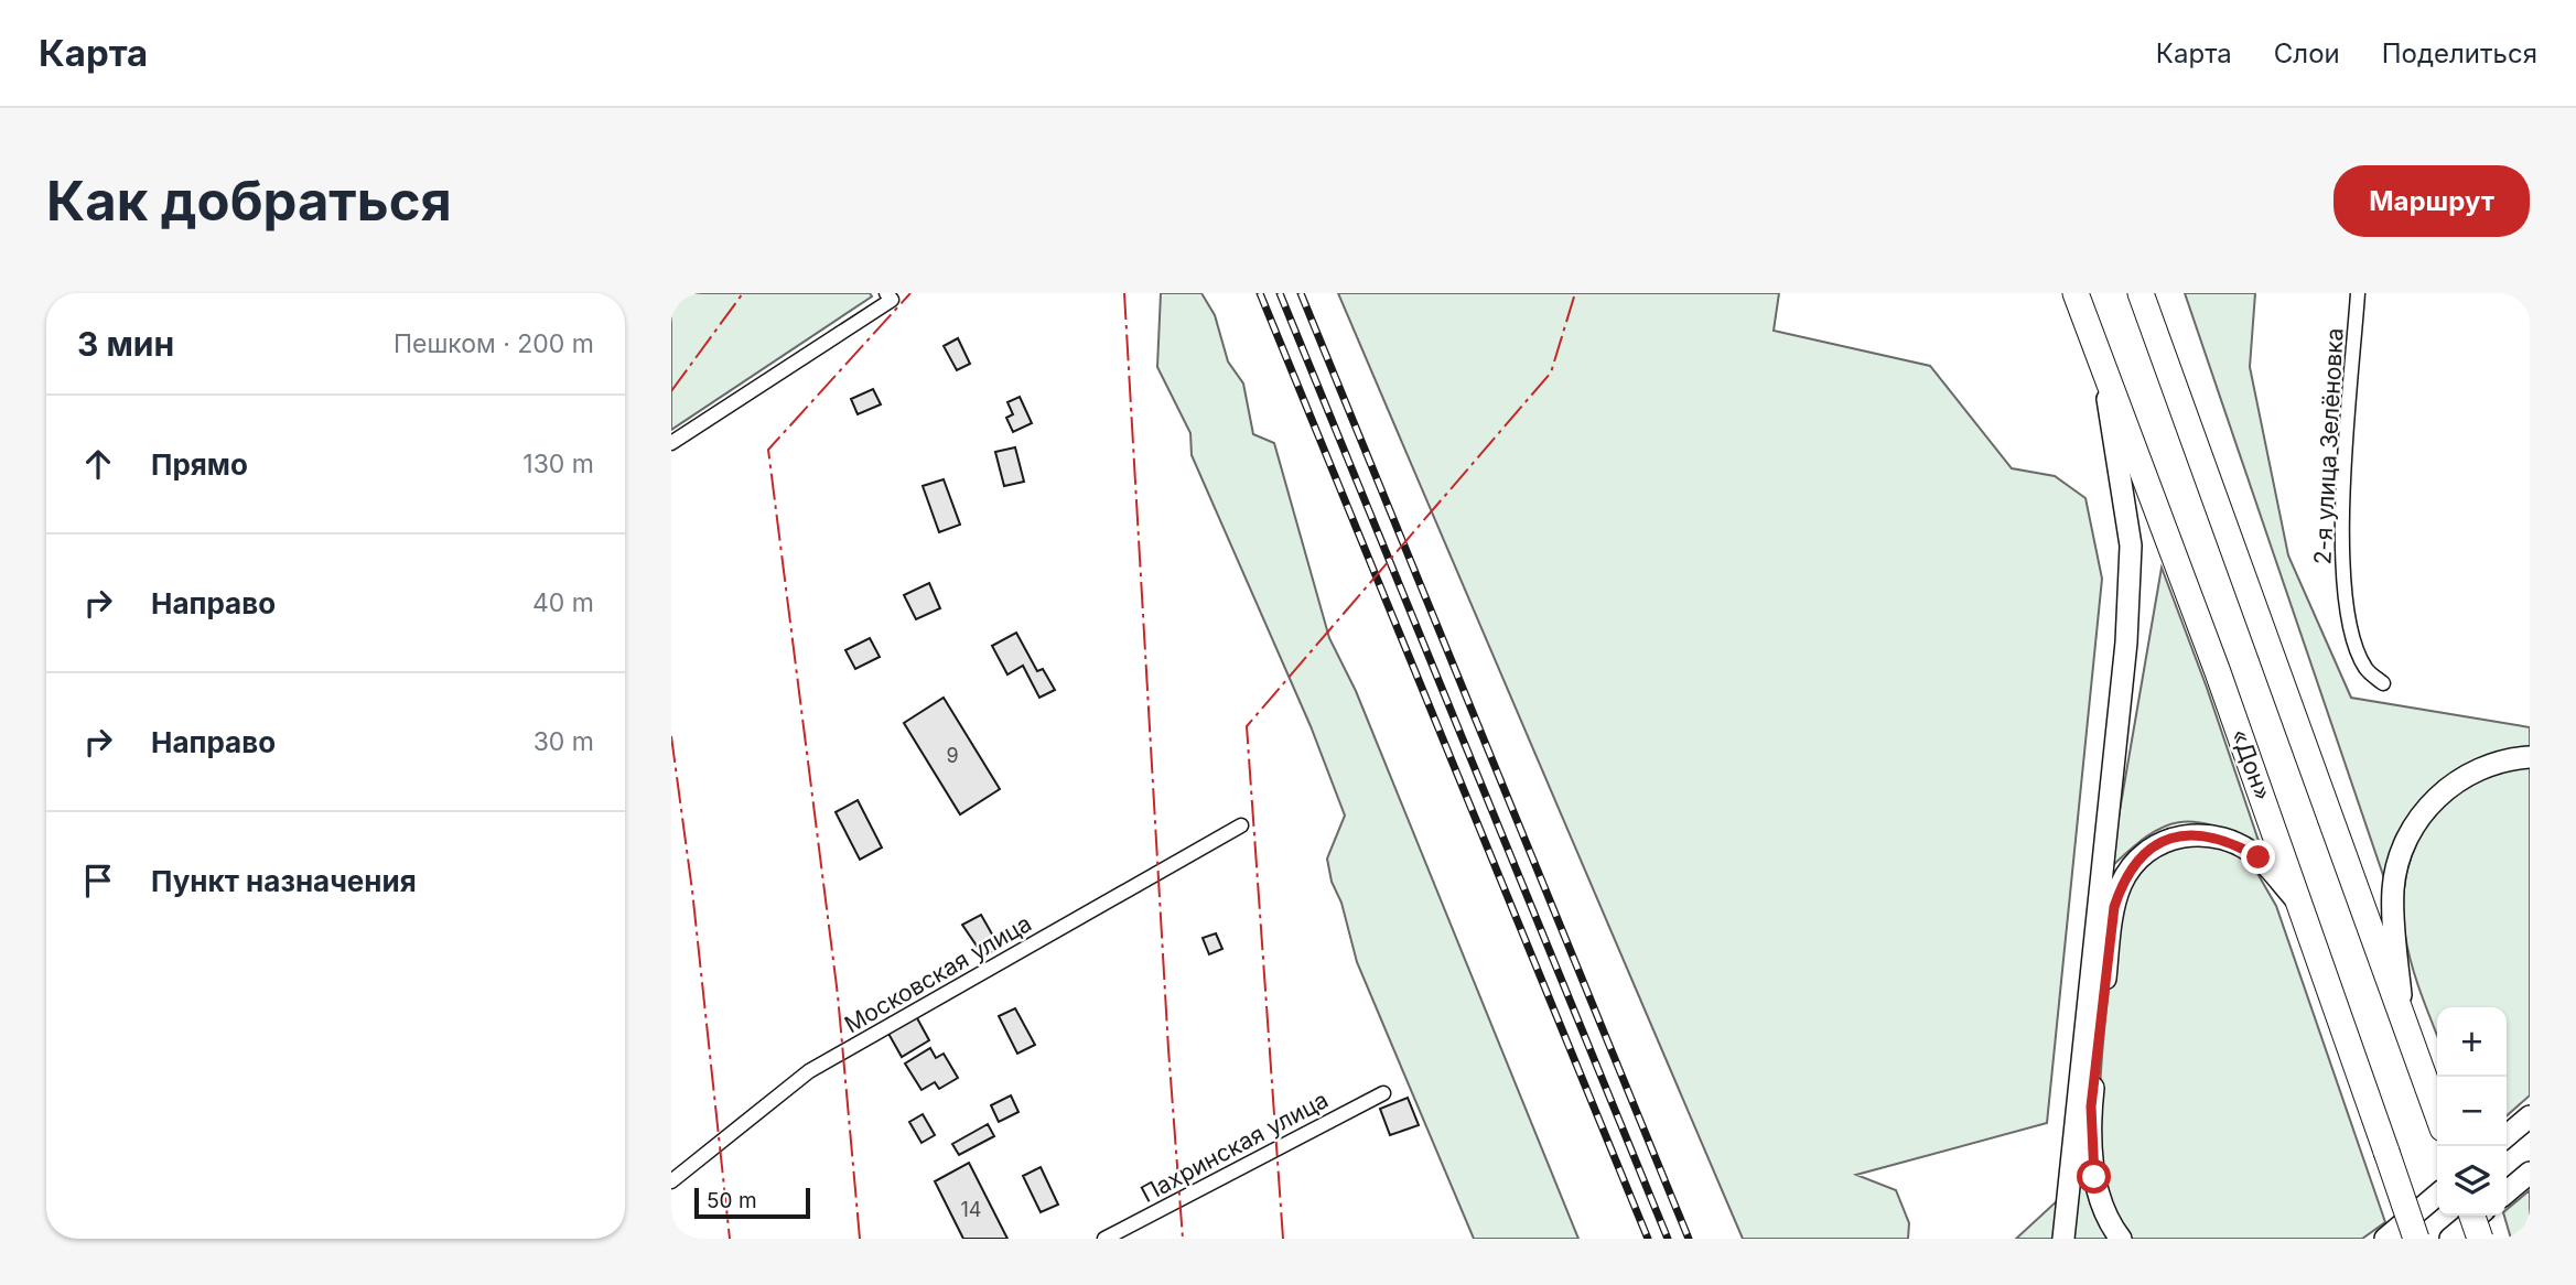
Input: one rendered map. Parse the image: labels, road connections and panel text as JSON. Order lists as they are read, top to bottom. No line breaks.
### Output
{"streets":{"highway":["«Дон»"],"street":["2-я улица Зелёновка","Московская улица","Пахринская улица"]},"house_numbers":["9","14"],"scale_bar":"50 m","page":{"header":"Карта","nav":["Карта","Слои","Поделиться"],"buttons":"Маршрут","title":"Как добраться","heading":["3 мин","Пешком · 200 m"],"list":[["Прямо","130 m"],["Направо","40 m"],["Направо","30 m"],"Пункт назначения"],"map_buttons":["+","−"],"scale":"50 m"}}
